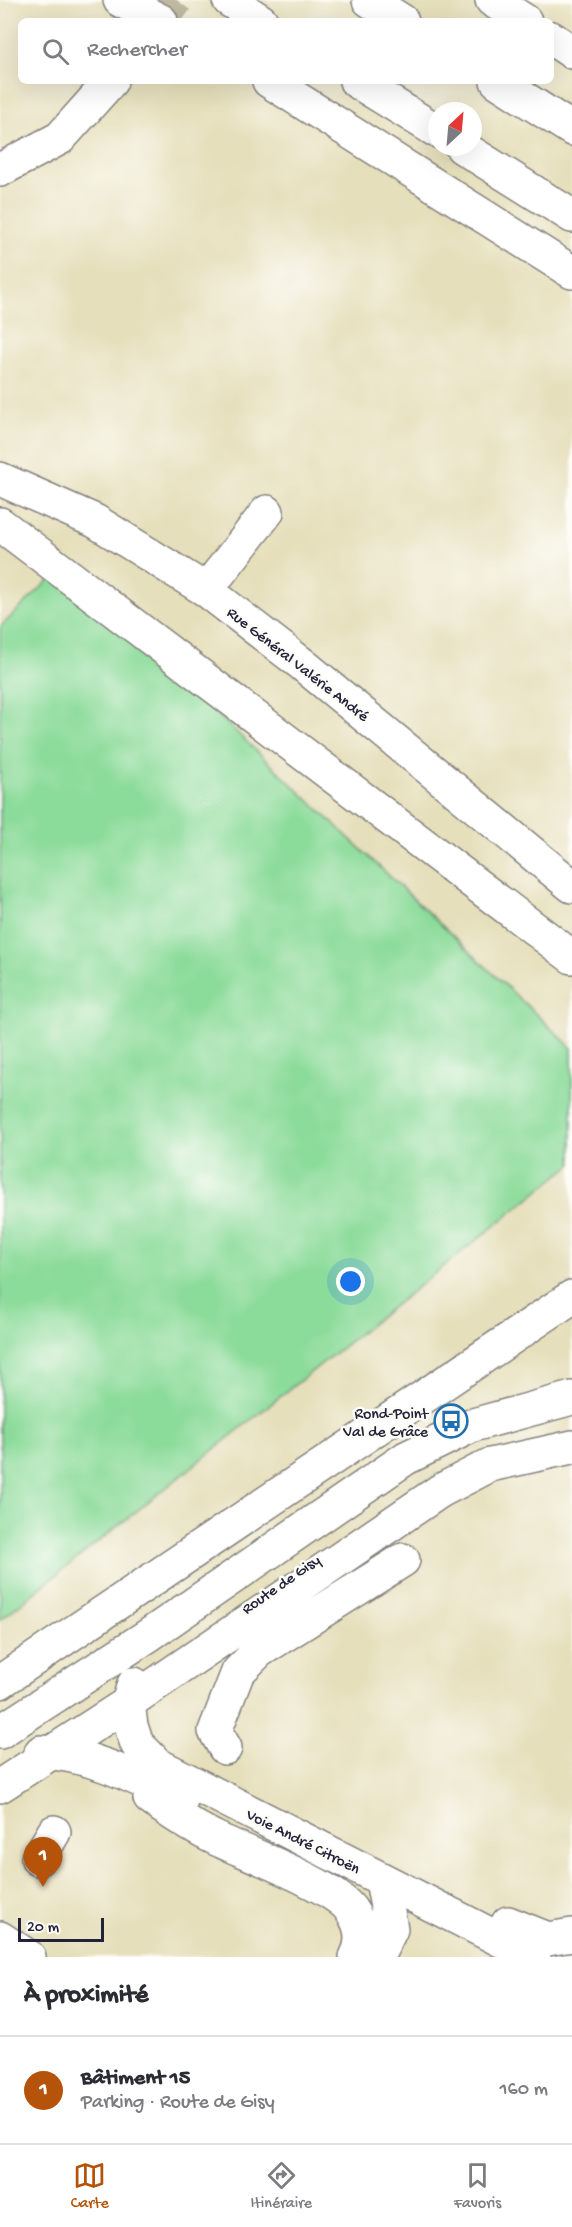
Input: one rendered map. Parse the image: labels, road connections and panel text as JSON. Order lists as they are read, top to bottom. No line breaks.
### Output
{"streets":{"main road":["Rue Général Valérie André","Route de Gisy","Voie André Citroën"]},"crossings":[["Route de Gisy","Voie André Citroën"]],"places":{"bus stop":["Rond-Point Val de Grâce"]},"scale_bar":"20 m","north":"top right","page":{"search":"Rechercher","pins":"1","scale":"20 m","heading":"À proximité","list":[{"mark":"1","name":"Bâtiment 15","note":"Parking · Route de Gisy","value":"160 m"}],"nav":["Carte","Itinéraire","Favoris"]}}
